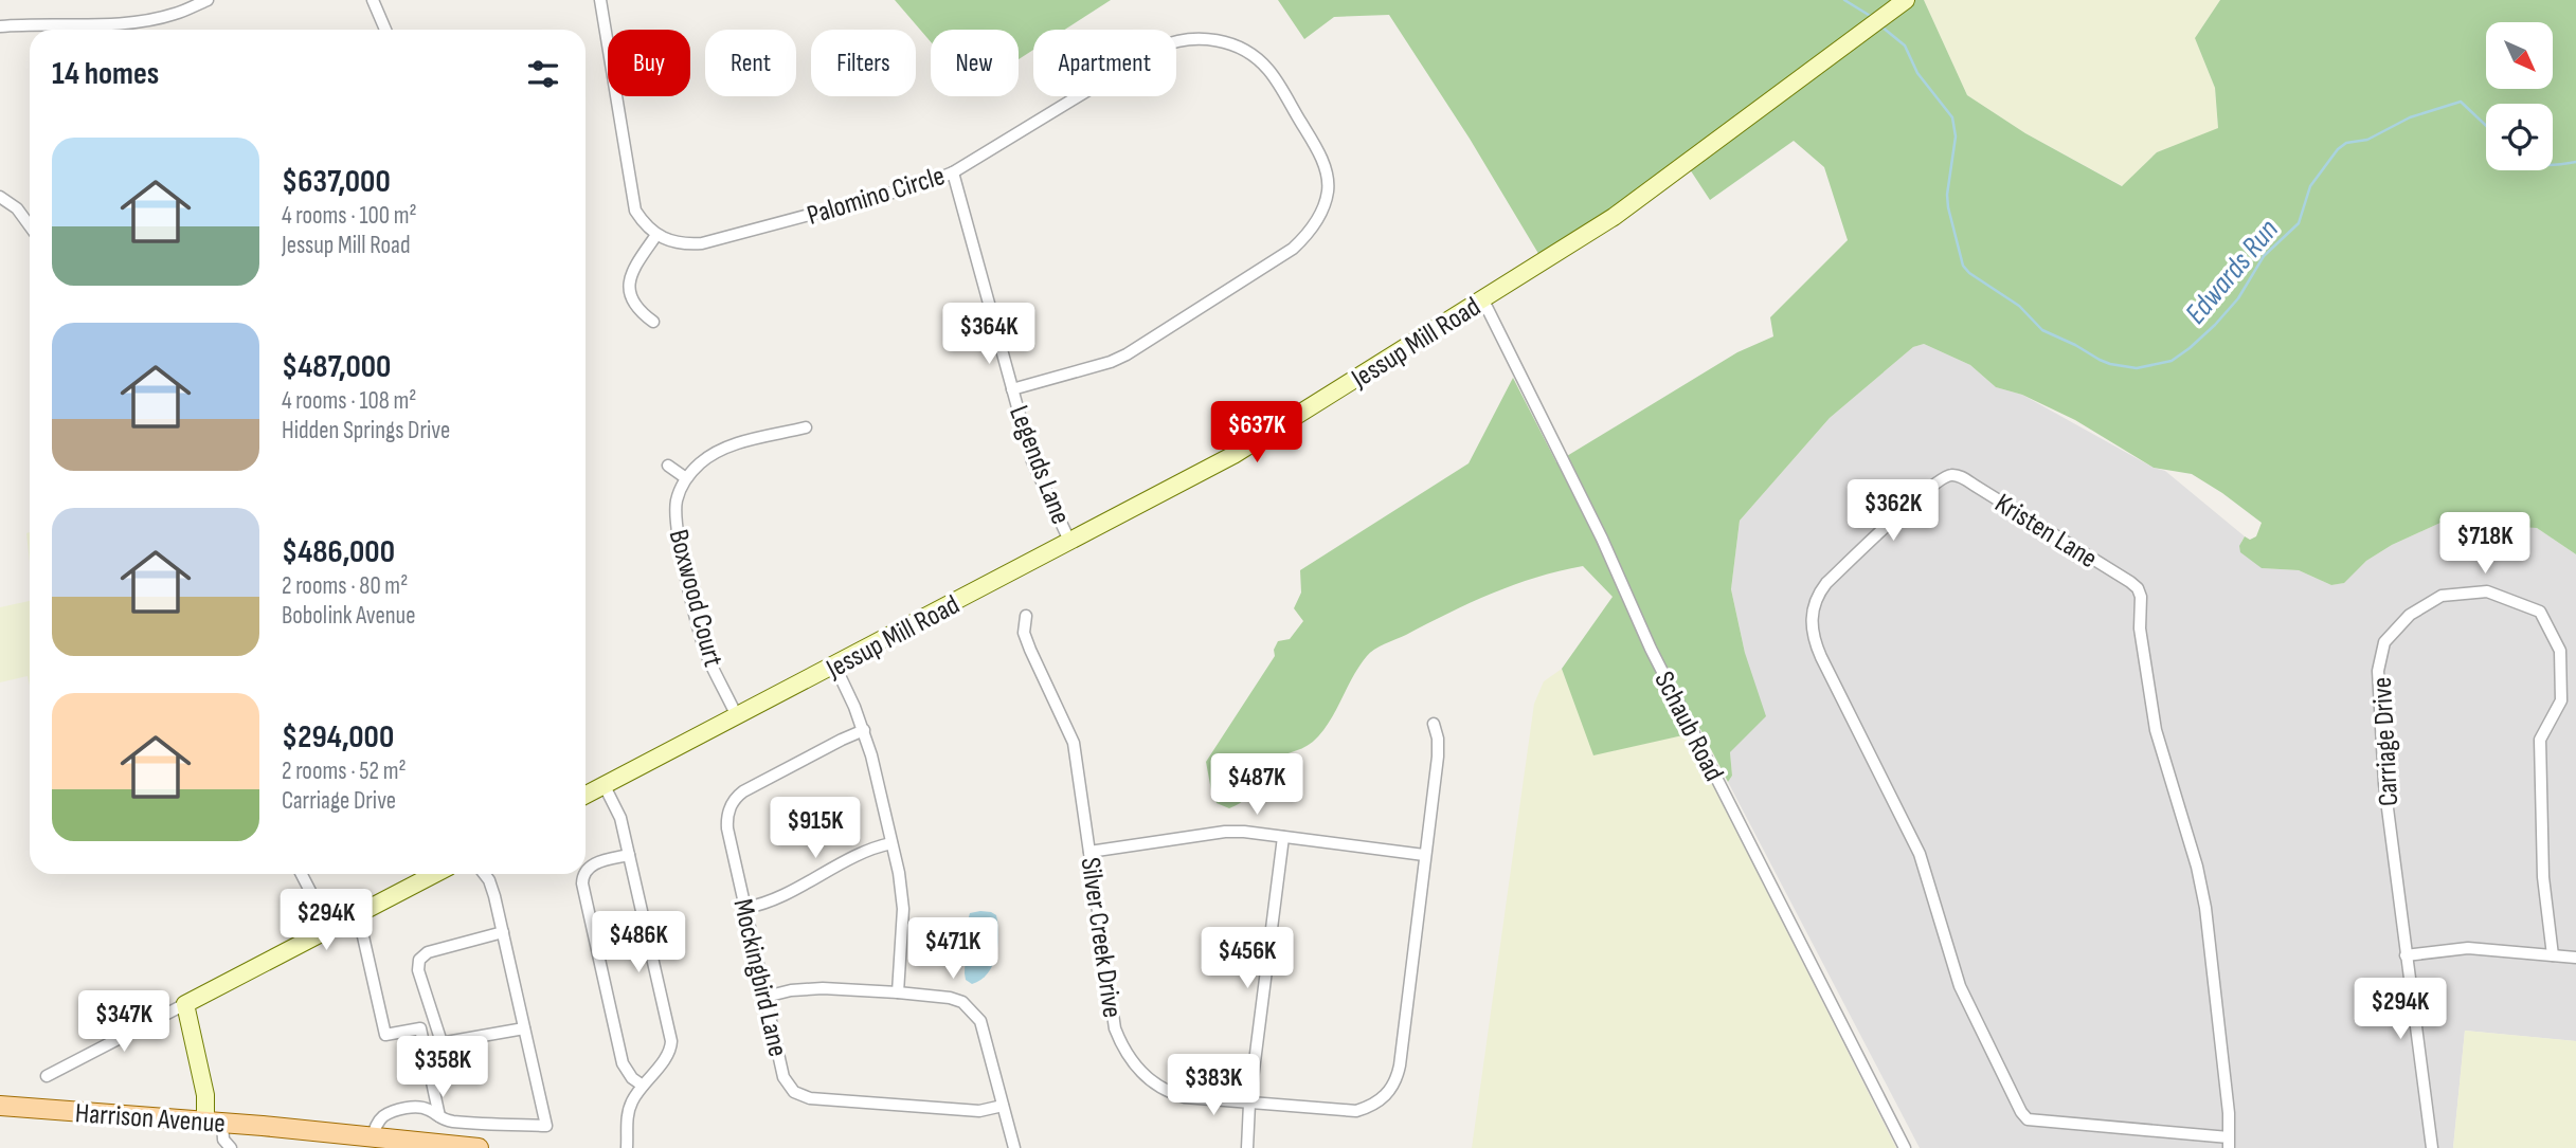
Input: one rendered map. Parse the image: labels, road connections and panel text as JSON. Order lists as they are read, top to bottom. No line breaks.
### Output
{"streets":{"main road":["Harrison Avenue"],"street":["Palomino Circle","Jessup Mill Road","Legends Lane","Kristen Lane","Boxwood Court","Schaub Road","Carriage Drive","Silver Creek Drive","Mockingbird Lane"]},"crossings":[["Palomino Circle","Legends Lane"],["Jessup Mill Road","Legends Lane"],["Jessup Mill Road","Boxwood Court"],["Jessup Mill Road","Schaub Road"]],"water":["Edwards Run"],"north":"bottom right","page":{"chip":["Buy","Rent","Filters","New","Apartment"],"heading":"14 homes","list":[{"name":"$637,000","note":"4 rooms · 100 m² · Jessup Mill Road"},{"name":"$487,000","note":"4 rooms · 108 m² · Hidden Springs Drive"},{"name":"$486,000","note":"2 rooms · 80 m² · Bobolink Avenue"},{"name":"$294,000","note":"2 rooms · 52 m² · Carriage Drive"}],"price":["$364K","$637K","$362K","$718K","$487K","$915K","$294K","$486K","$471K","$456K","$294K","$347K","$358K","$383K"]}}
